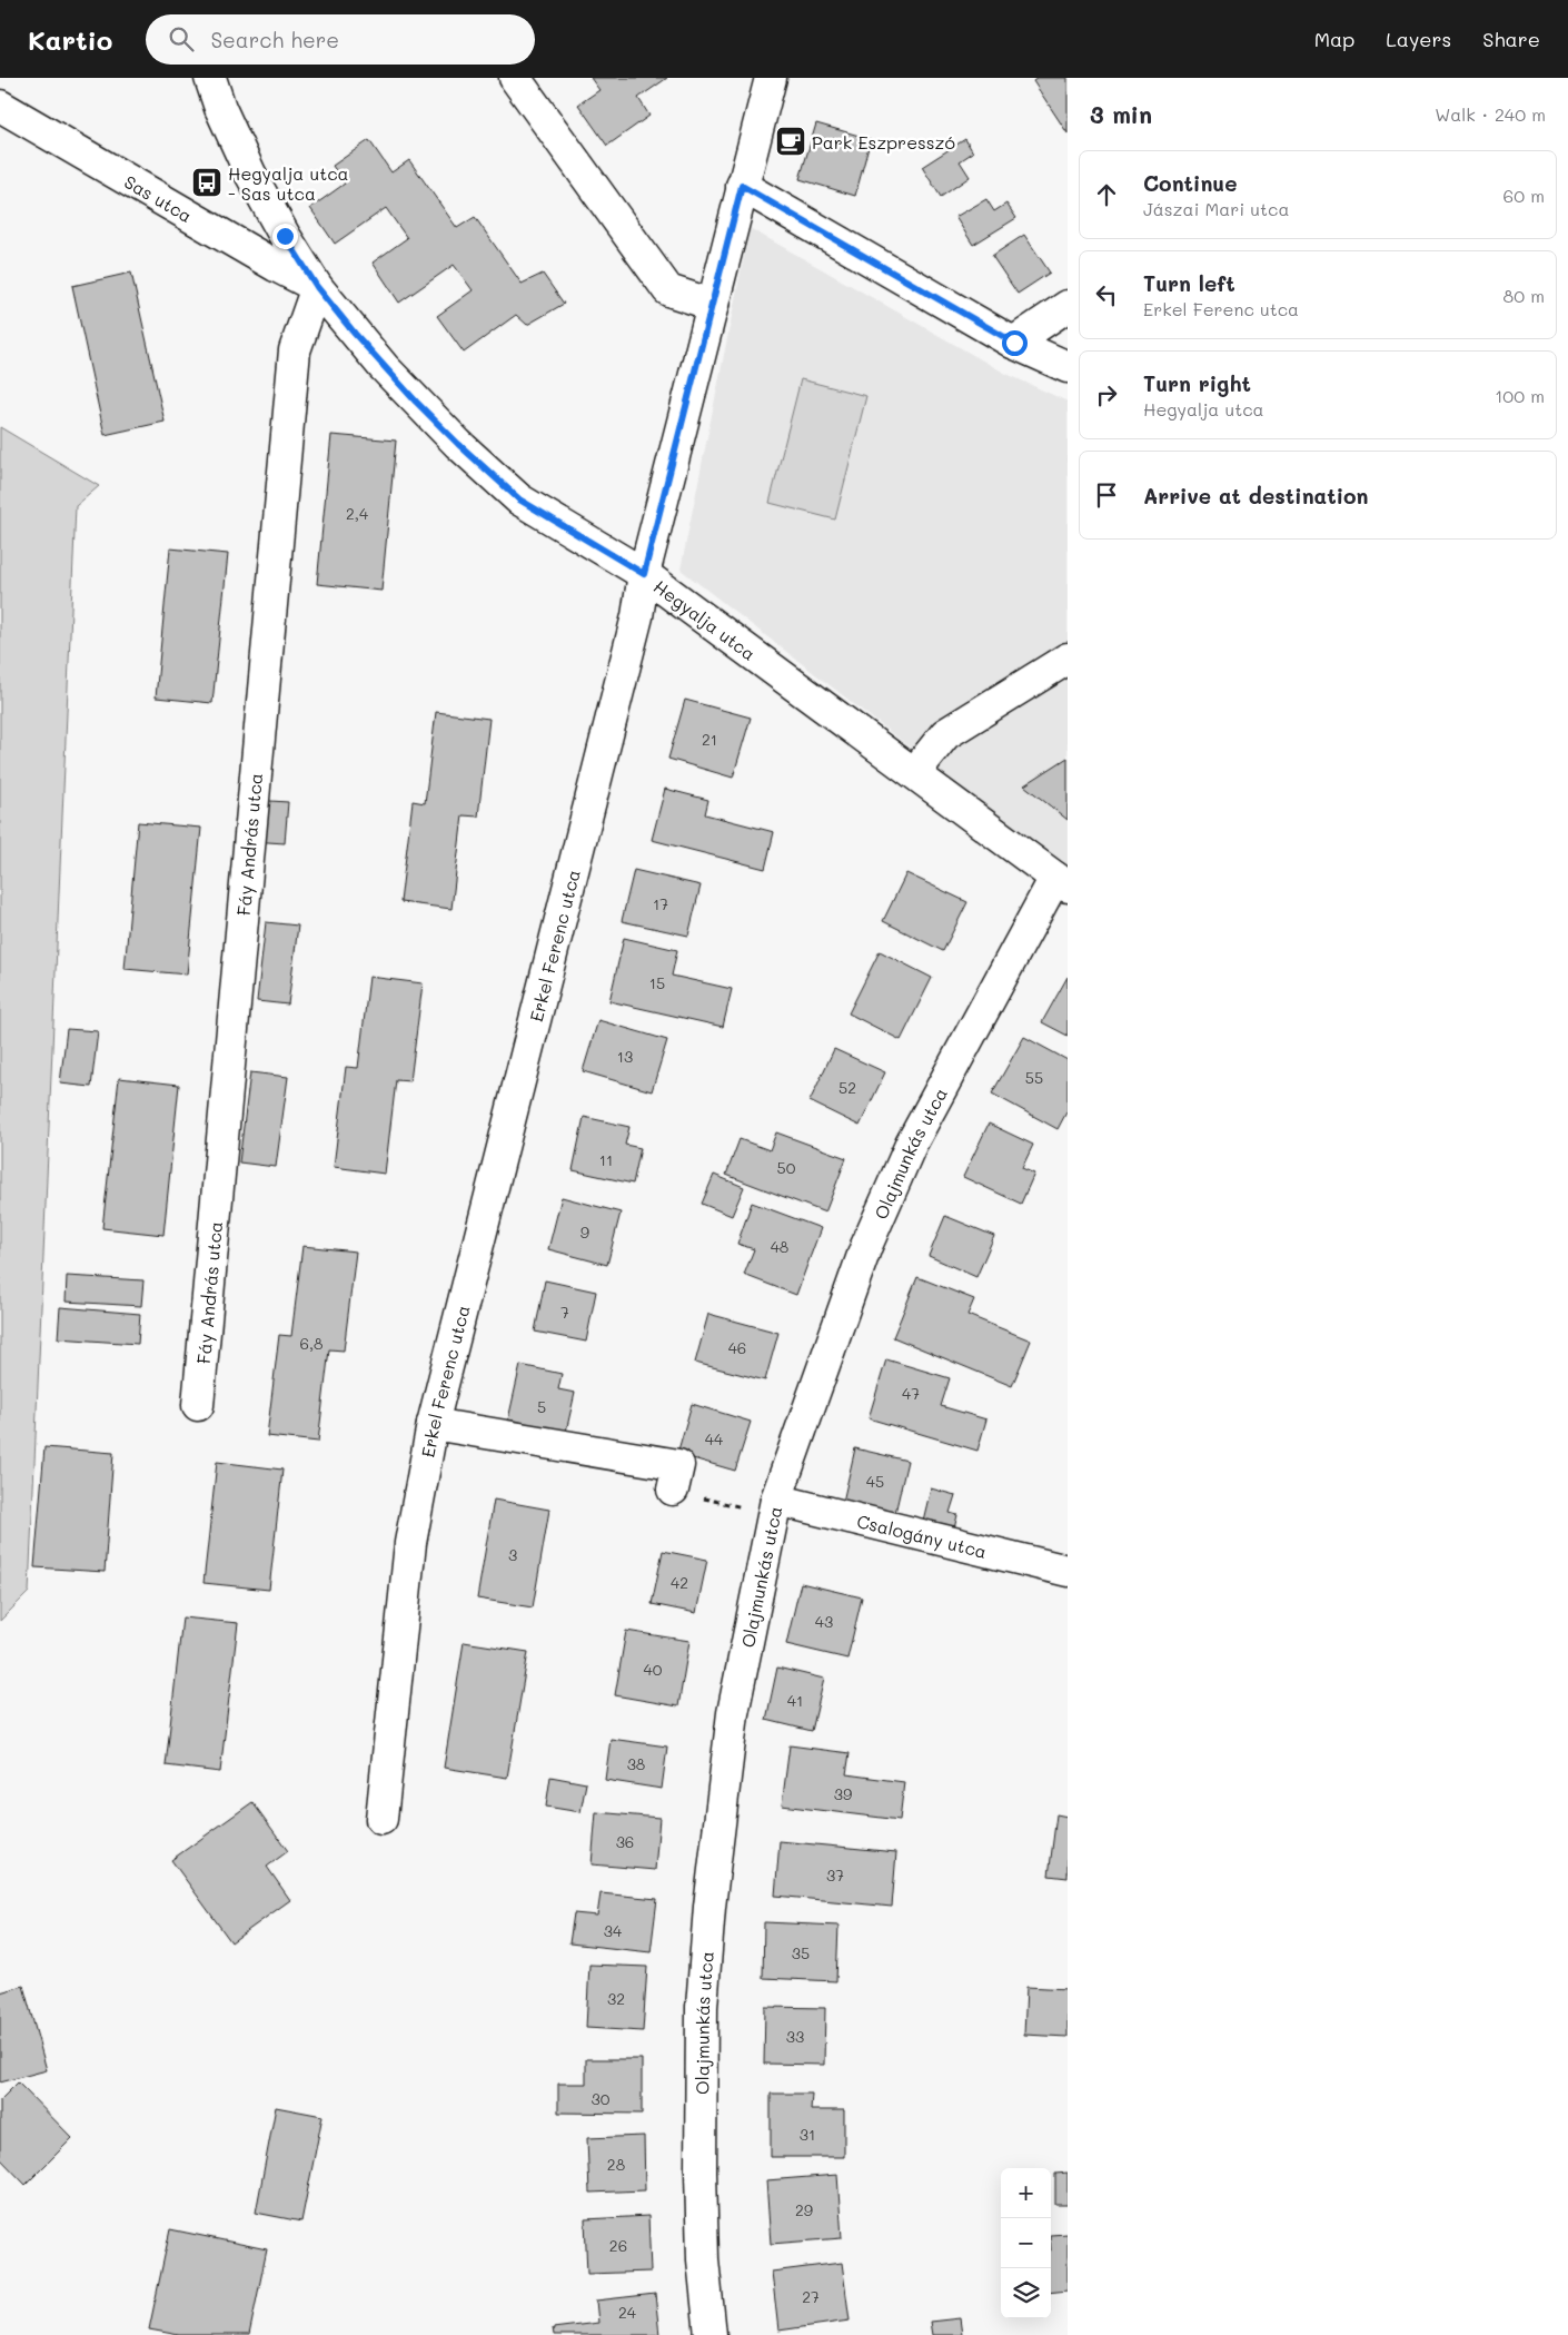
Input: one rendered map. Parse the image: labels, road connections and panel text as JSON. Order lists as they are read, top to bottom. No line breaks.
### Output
{"streets":{"street":["Sas utca","Hegyalja utca","Fáy András utca","Erkel Ferenc utca","Olajmunkás utca","Csalogány utca"]},"crossings":[["Sas utca","Hegyalja utca"],["Sas utca","Fáy András utca"],["Hegyalja utca","Fáy András utca"],["Hegyalja utca","Erkel Ferenc utca"],["Hegyalja utca","Olajmunkás utca"],["Olajmunkás utca","Csalogány utca"]],"places":{"cafe":["Park Eszpresszó"],"bus stop":["Hegyalja utca - Sas utca"]},"house_numbers":["2,4","21","17","15","13","55","52","11","50","9","48","7","6,8","46","47","5","44","45","3","42","43","40","41","38","39","36","37","34","35","32","33","30","31","28","29","26","27","24"],"page":{"header":"Kartio","search":"Search here","nav":["Map","Layers","Share"],"heading":["3 min","Walk · 240 m"],"list":[["Continue","Jászai Mari utca","60 m"],["Turn left","Erkel Ferenc utca","80 m"],["Turn right","Hegyalja utca","100 m"],"Arrive at destination"],"map_buttons":["+","−"]}}
